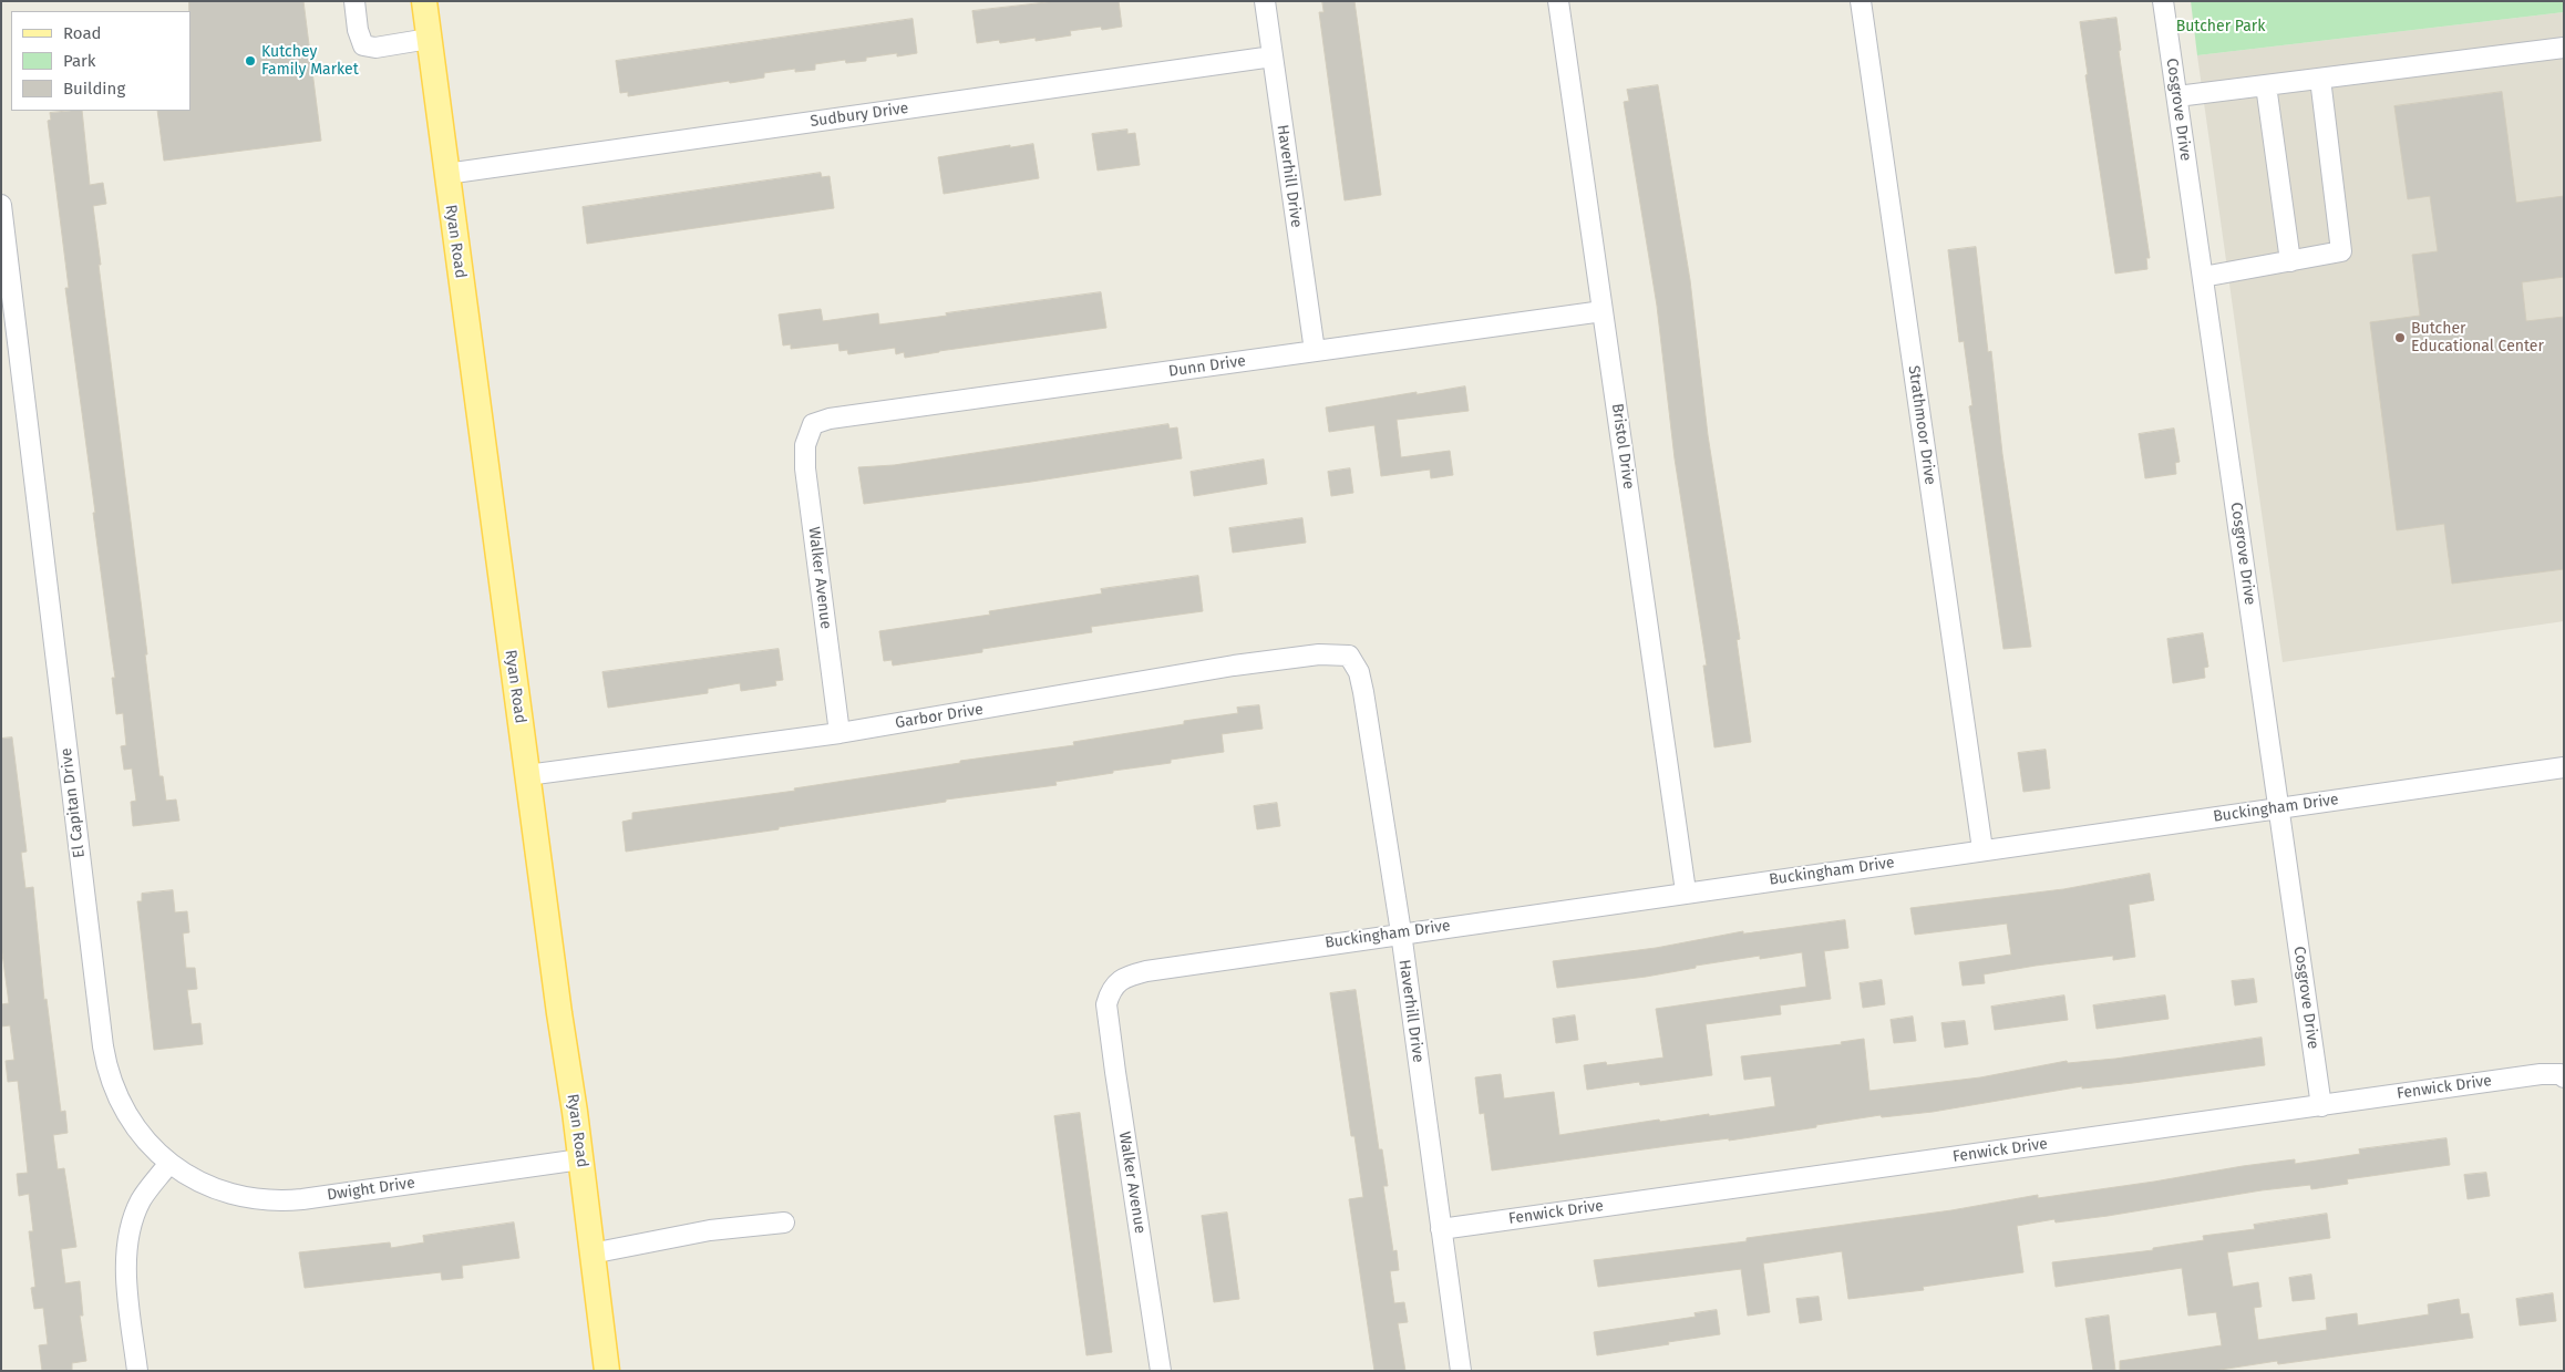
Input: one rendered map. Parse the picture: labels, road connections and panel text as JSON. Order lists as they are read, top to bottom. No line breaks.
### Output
{"streets":{"main road":["Ryan Road"],"street":["Cosgrove Drive","Sudbury Drive","Haverhill Drive","Dunn Drive","Strathmoor Drive","Bristol Drive","Walker Avenue","Garbor Drive","El Capitan Drive","Buckingham Drive","Fenwick Drive","Dwight Drive"]},"crossings":[["Cosgrove Drive","Buckingham Drive"],["Cosgrove Drive","Fenwick Drive"],["Sudbury Drive","Haverhill Drive"],["Sudbury Drive","Ryan Road"],["Haverhill Drive","Dunn Drive"],["Haverhill Drive","Garbor Drive"],["Haverhill Drive","Buckingham Drive"],["Haverhill Drive","Fenwick Drive"],["Ryan Road","Garbor Drive"],["Ryan Road","Dwight Drive"],["Dunn Drive","Bristol Drive"],["Dunn Drive","Walker Avenue"],["Strathmoor Drive","Buckingham Drive"],["Bristol Drive","Buckingham Drive"],["Walker Avenue","Garbor Drive"],["Walker Avenue","Buckingham Drive"],["El Capitan Drive","Dwight Drive"]],"parks":["Butcher Park"],"places":["Kutchey Family Market","Butcher Educational Center"],"legend":["Road","Park","Building"]}
